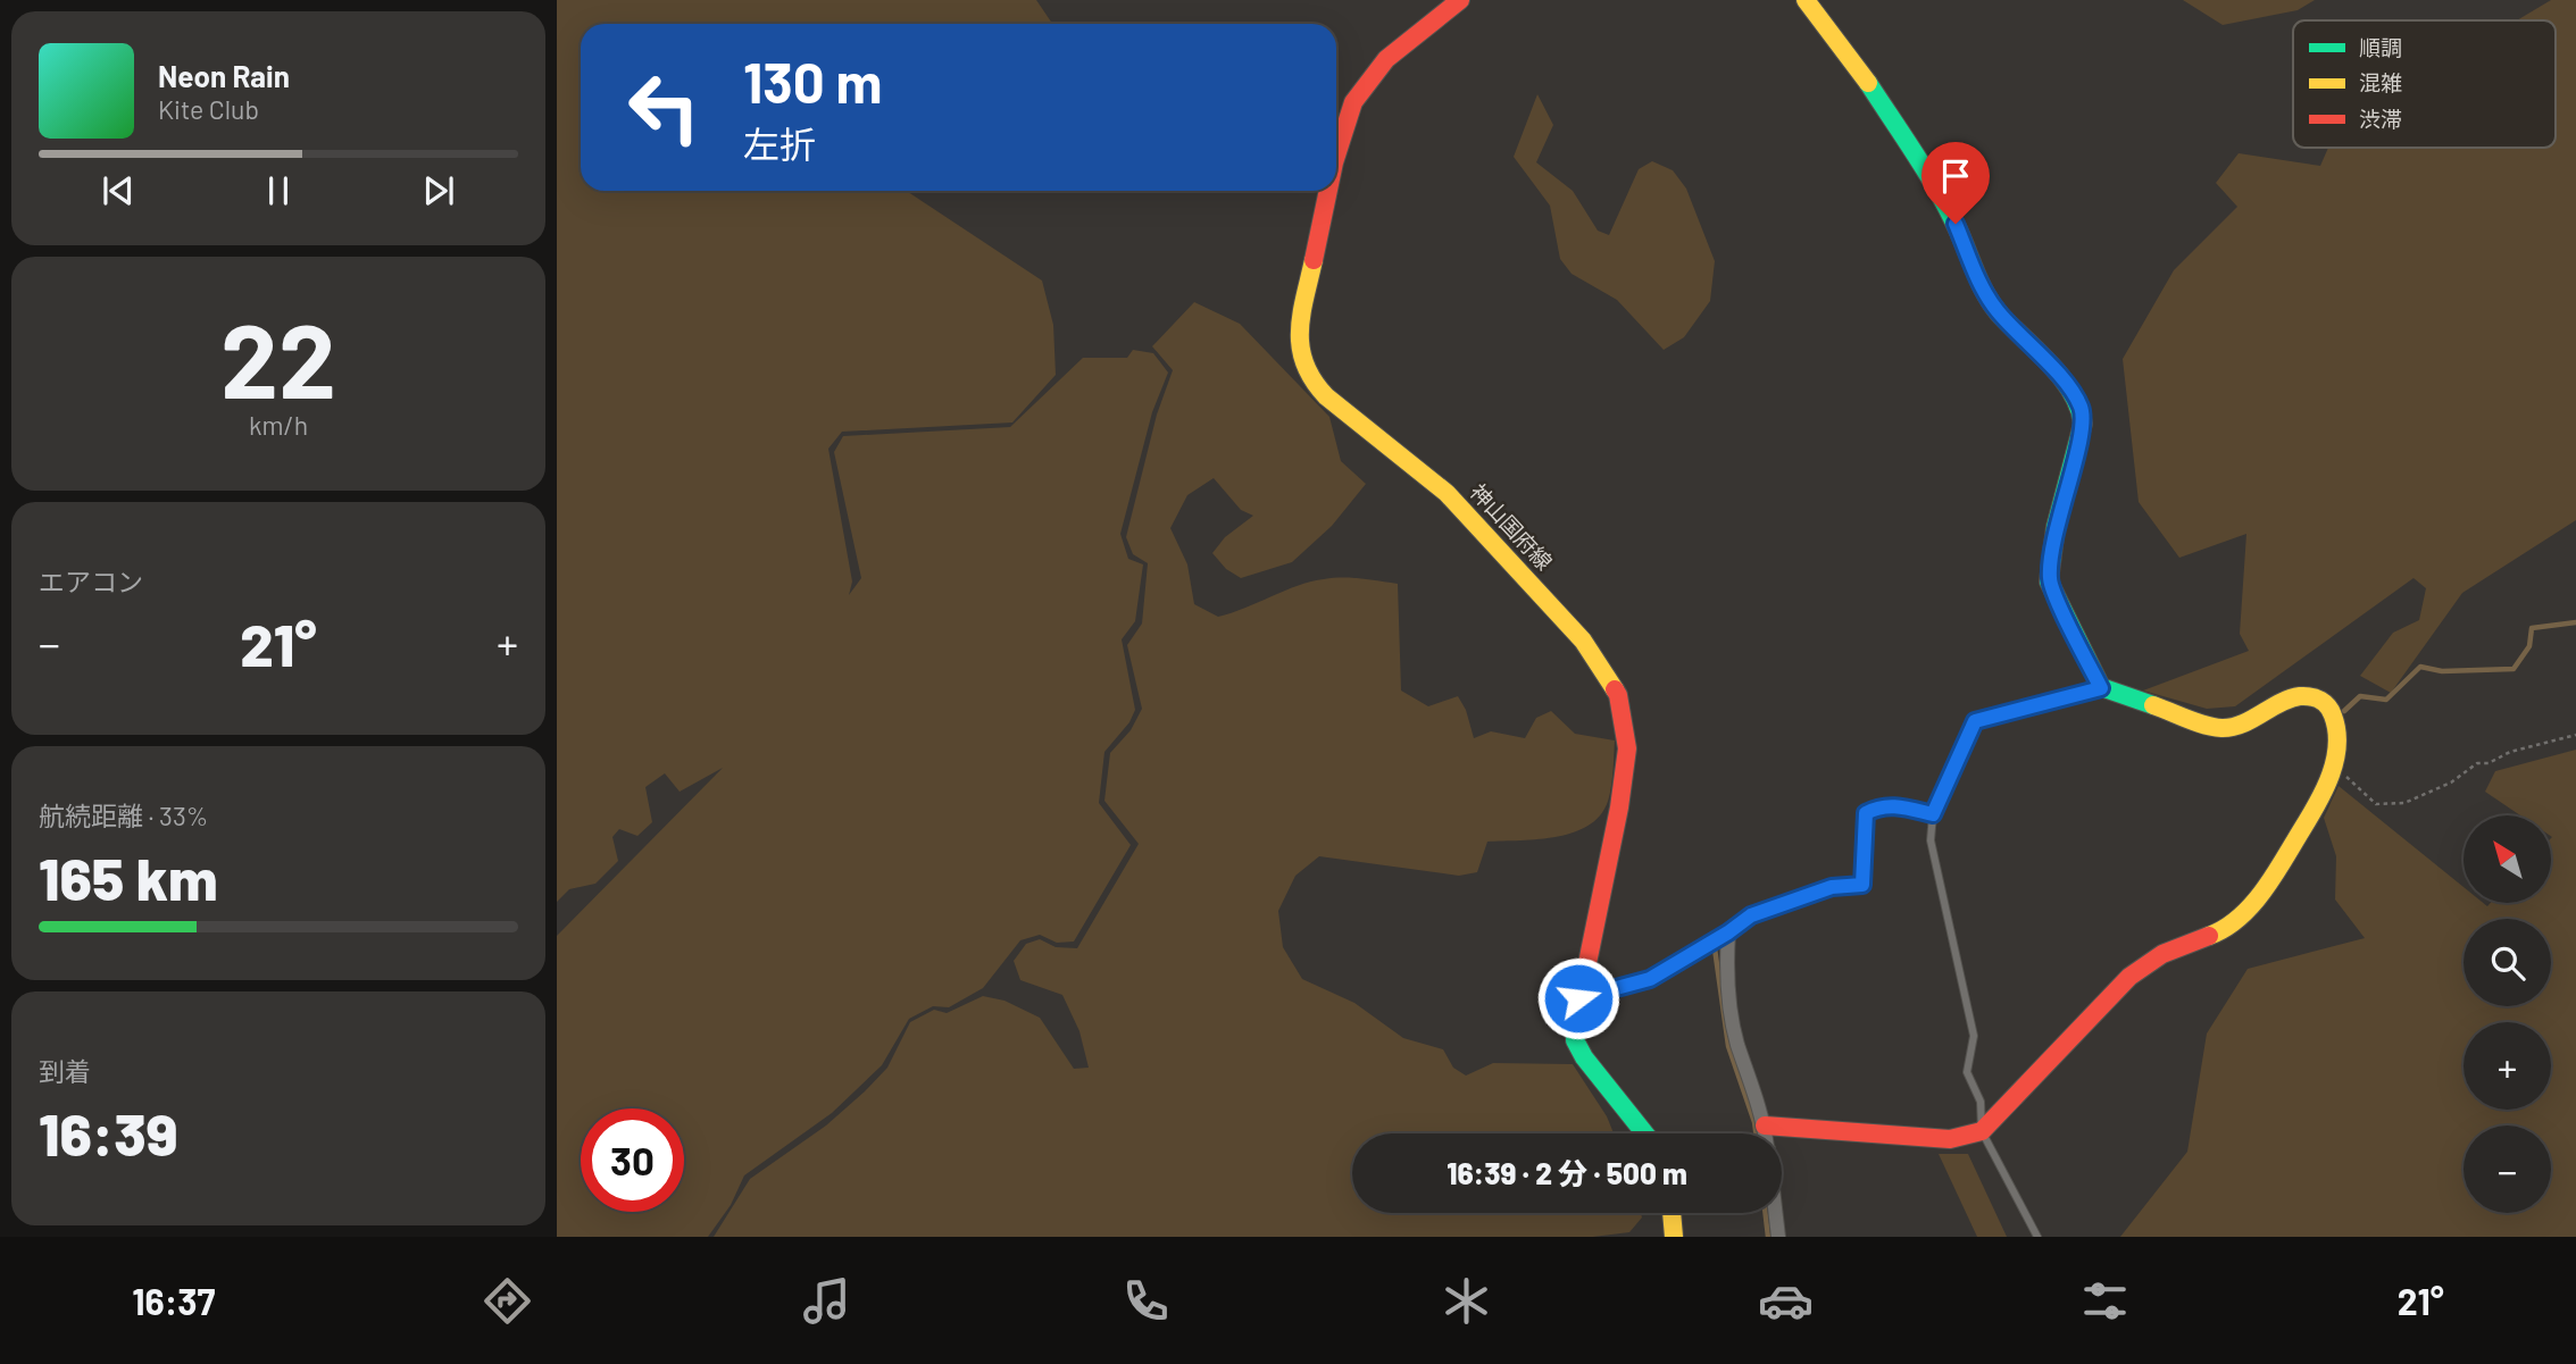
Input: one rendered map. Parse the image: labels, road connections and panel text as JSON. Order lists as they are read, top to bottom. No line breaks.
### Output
{"streets":{"street":["神山国府線"]},"legend":["順調","混雑","渋滞"],"north":"top left","page":{"turn":["130 m","左折"],"song":["Neon Rain","Kite Club"],"tile":[["22","km/h"],"エアコン",["航続距離 · 33%","165 km"],["到着","16:39"]],"heat":["−","21°","+"],"map_buttons":["+","−"],"limit":"30","trip":"16:39 · 2 分 · 500 m","tabs":["16:37","21°"]}}
